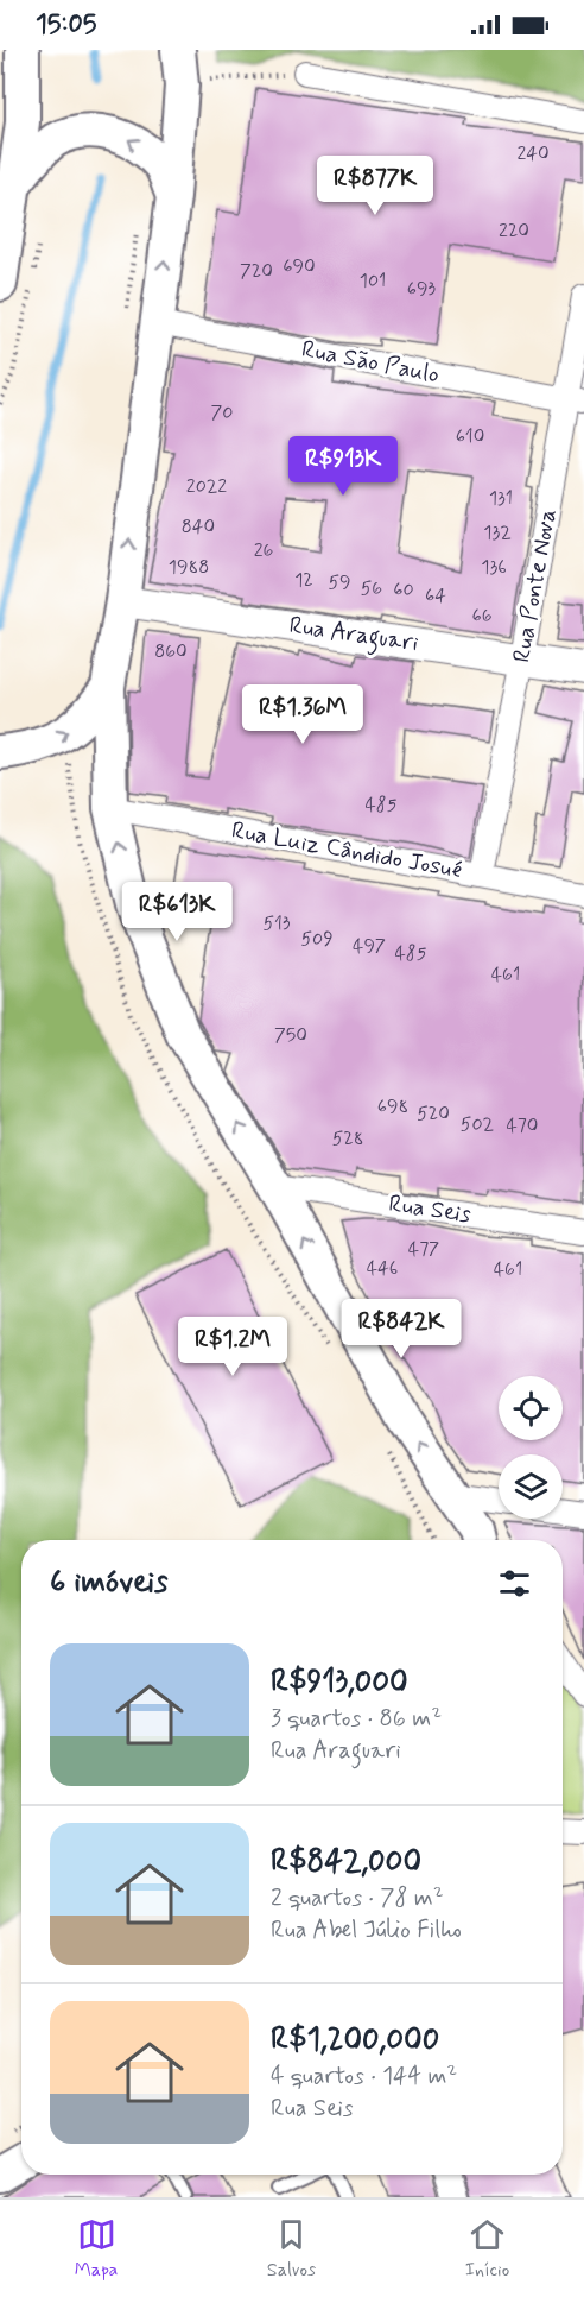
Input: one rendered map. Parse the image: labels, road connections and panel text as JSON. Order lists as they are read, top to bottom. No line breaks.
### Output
{"streets":{"street":["Rua São Paulo","Rua Ponte Nova","Rua Araguari","Rua Luiz Cândido Josué","Rua Seis"]},"crossings":[["Rua São Paulo","Rua Ponte Nova"],["Rua Ponte Nova","Rua Araguari"],["Rua Ponte Nova","Rua Luiz Cândido Josué"]],"house_numbers":["240","220","690","720","101","693","70","610","2022","131","840","132","26","1988","136","12","59","56","60","64","66","860","485","513","509","497","485","461","750","698","520","502","470","528","477","446","461"],"page":{"status":"15:05","price":["R$877K","R$913K","R$1.36M","R$613K","R$842K","R$1.2M"],"heading":"6 imóveis","list":[{"name":"R$913,000","note":"3 quartos · 86 m² · Rua Araguari"},{"name":"R$842,000","note":"2 quartos · 78 m² · Rua Abel Júlio Filho"},{"name":"R$1,200,000","note":"4 quartos · 144 m² · Rua Seis"}],"tabs":["Mapa","Salvos","Início"]}}
